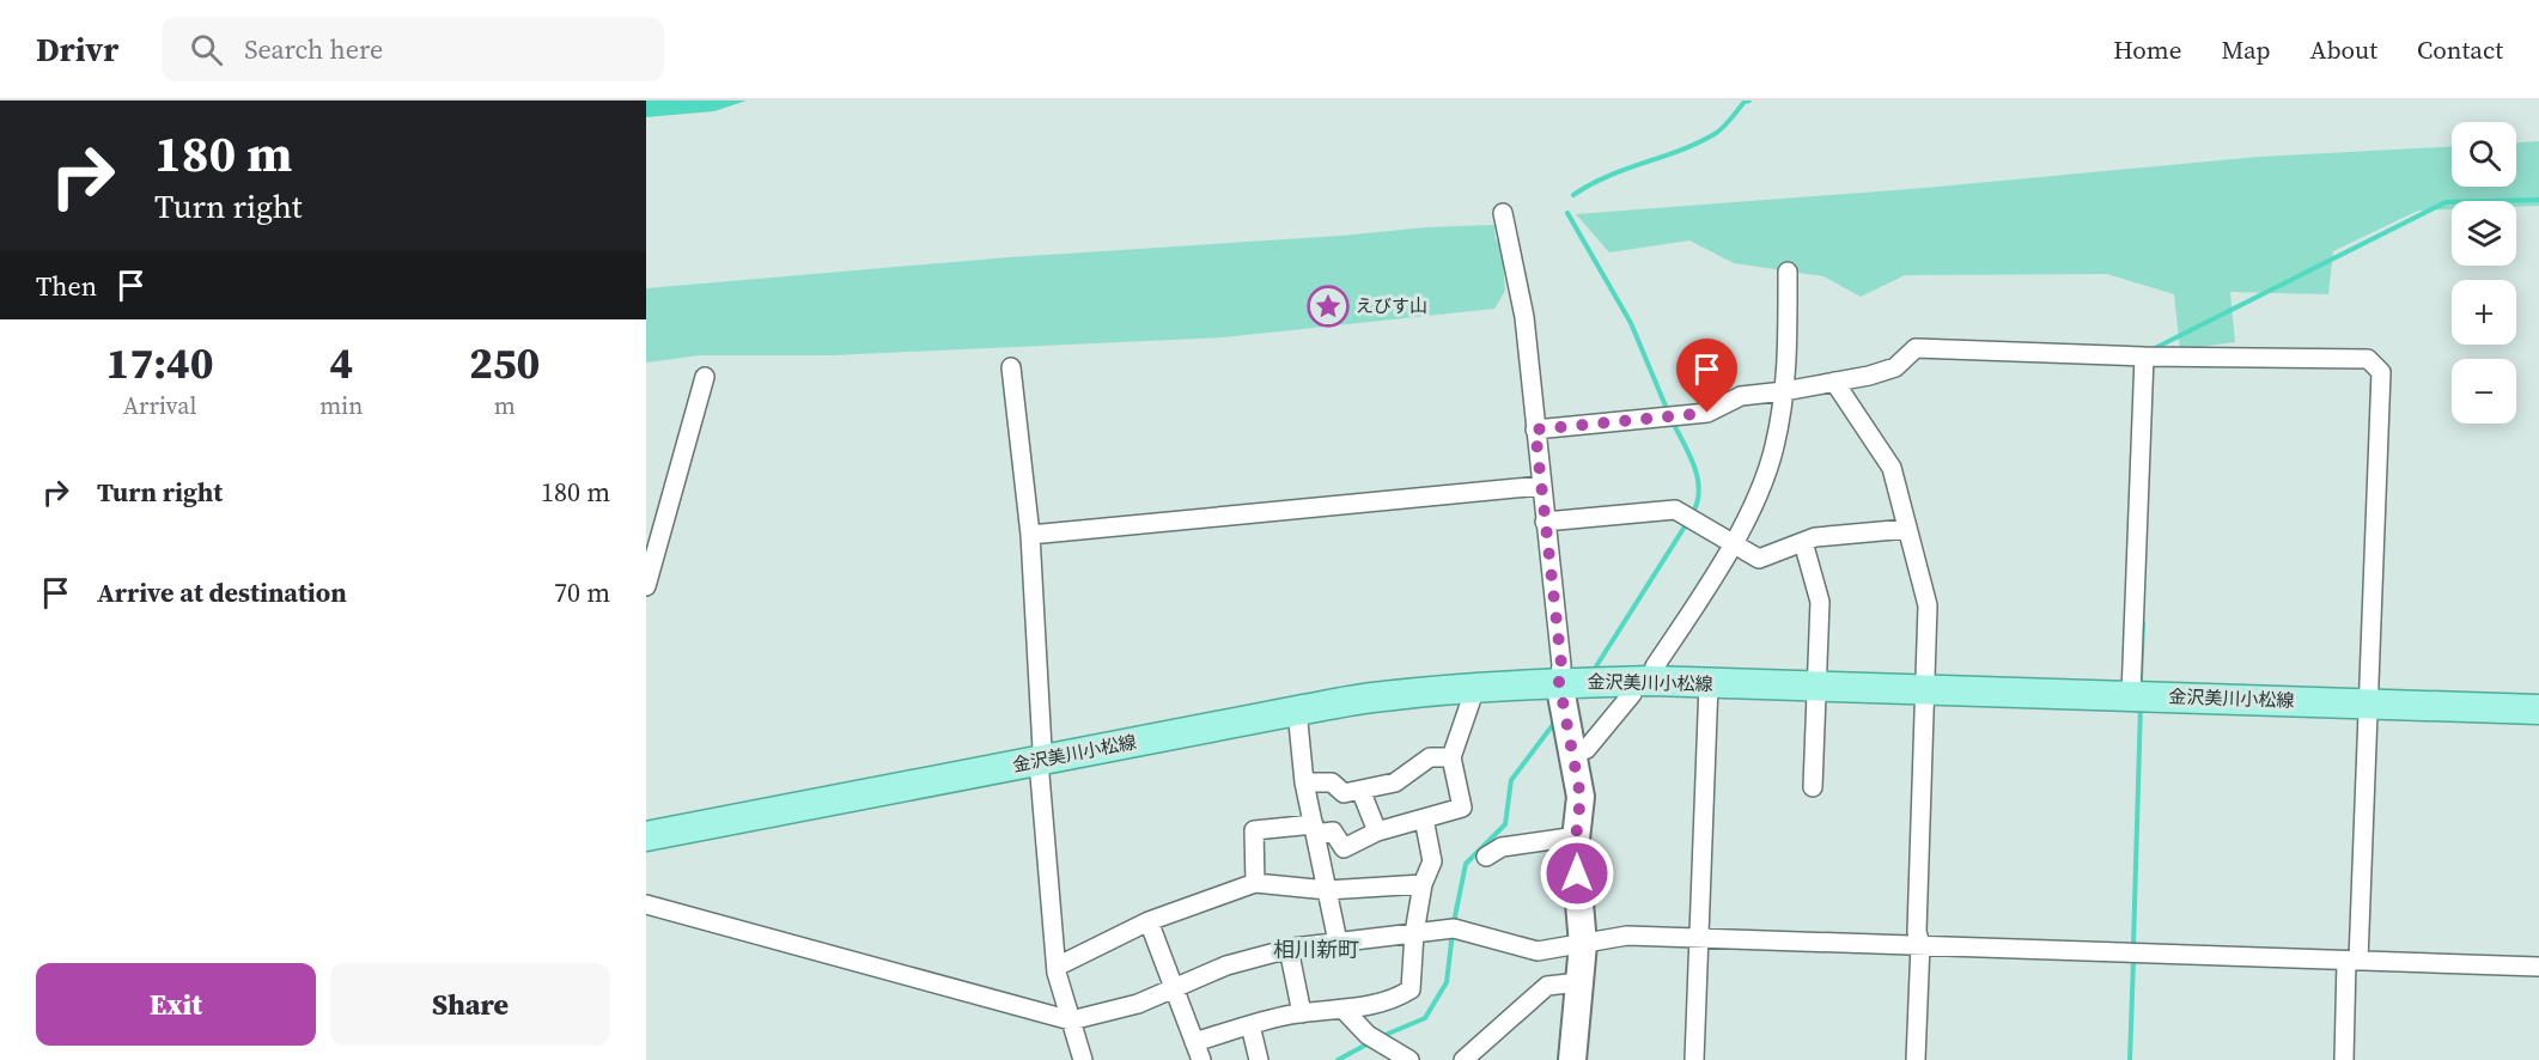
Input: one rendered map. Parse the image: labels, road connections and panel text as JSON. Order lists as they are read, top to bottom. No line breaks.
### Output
{"streets":{"main road":["金沢美川小松線"]},"districts":["相川新町"],"places":{"place":["えびす山"]},"page":{"header":"Drivr","search":"Search here","nav":["Home","Map","About","Contact"],"turn":["180 m","Turn right"],"map_buttons":["+","−"],"then":"Then","eta":["17:40","Arrival","4","min","250","m"],"list":[{"name":"Turn right","value":"180 m"},{"name":"Arrive at destination","value":"70 m"}],"buttons":["Exit","Share"]}}
